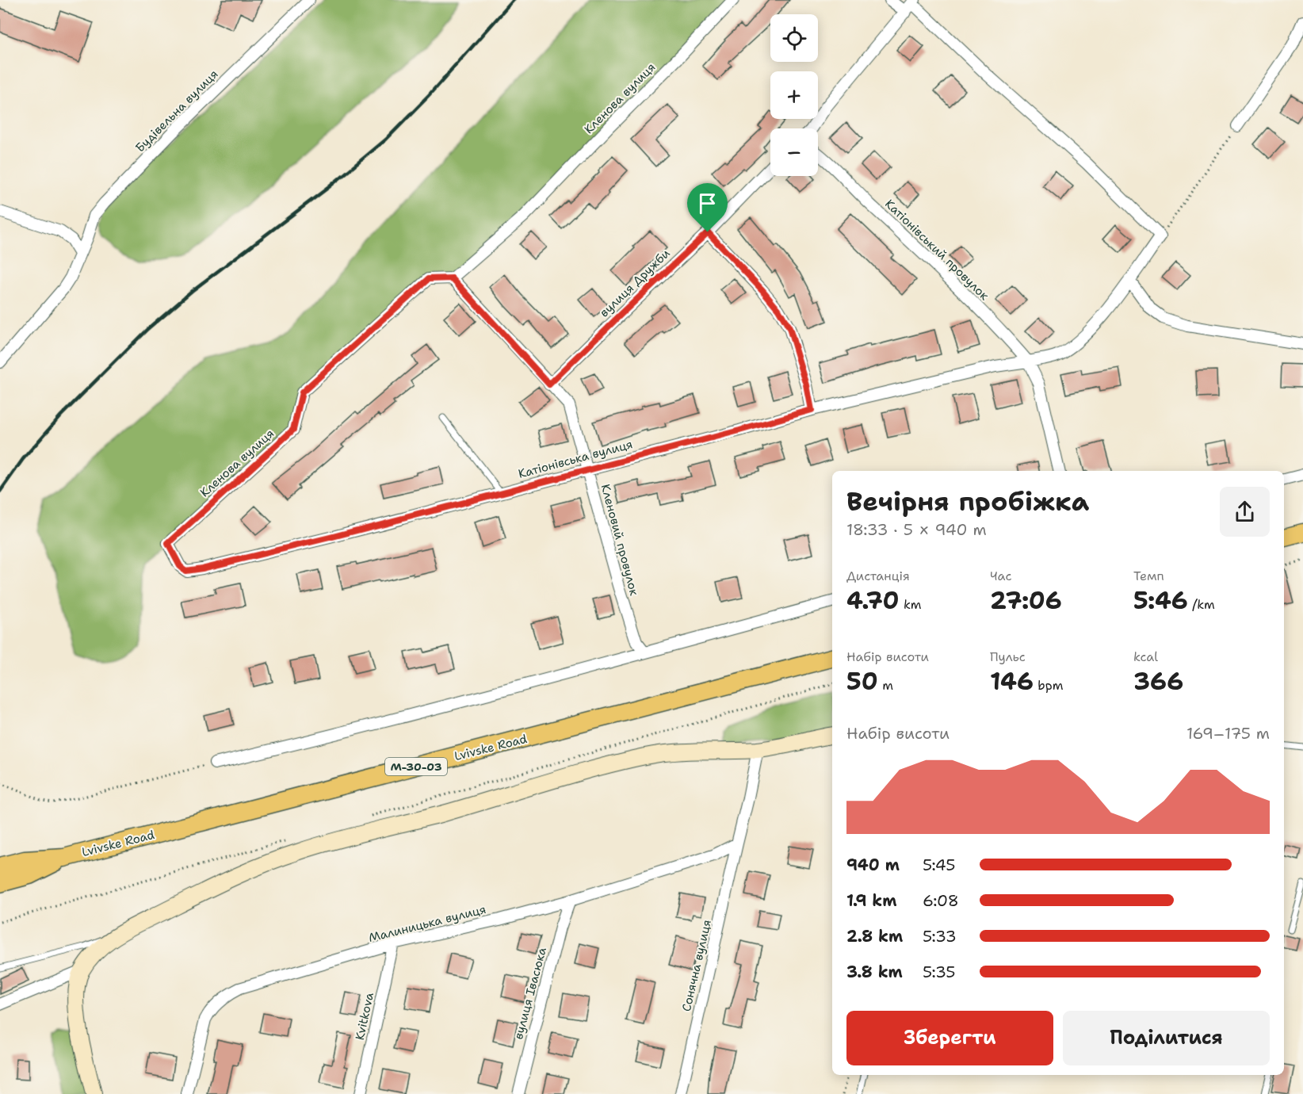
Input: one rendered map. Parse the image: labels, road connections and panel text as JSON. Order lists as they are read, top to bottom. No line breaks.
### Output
{"streets":{"main road":["Lvivske Road","М-30-03"],"street":["Кленова вулиця","Будівельна вулиця","Катіонівський провулок","вулиця Дружби","Катіонівська вулиця","Кленовий провулок","Малиницька вулиця","Сонячна вулиця","вулиця Івасюка","Kvitkova"]},"crossings":[["Кленова вулиця","Катіонівська вулиця"],["Кленова вулиця","Кленовий провулок"],["Катіонівський провулок","Катіонівська вулиця"],["вулиця Дружби","Кленовий провулок"],["Катіонівська вулиця","Кленовий провулок"],["Малиницька вулиця","Сонячна вулиця"],["Малиницька вулиця","вулиця Івасюка"],["Малиницька вулиця","Kvitkova"]],"page":{"map_buttons":["+","−"],"heading":["Вечірня пробіжка","18:33 · 5 × 940 m"],"stats":[["Дистанція","4.70 km"],["Час","27:06"],["Темп","5:46 /km"],["Набір висоти","50 m"],["Пульс","146 bpm"],["kcal","366"]],"chart":["Набір висоти","169–175 m"],"list":[{"name":"940 m","note":"5:45"},{"name":"1.9 km","note":"6:08"},{"name":"2.8 km","note":"5:33"},{"name":"3.8 km","note":"5:35"}],"buttons":["Зберегти","Поділитися"]}}
